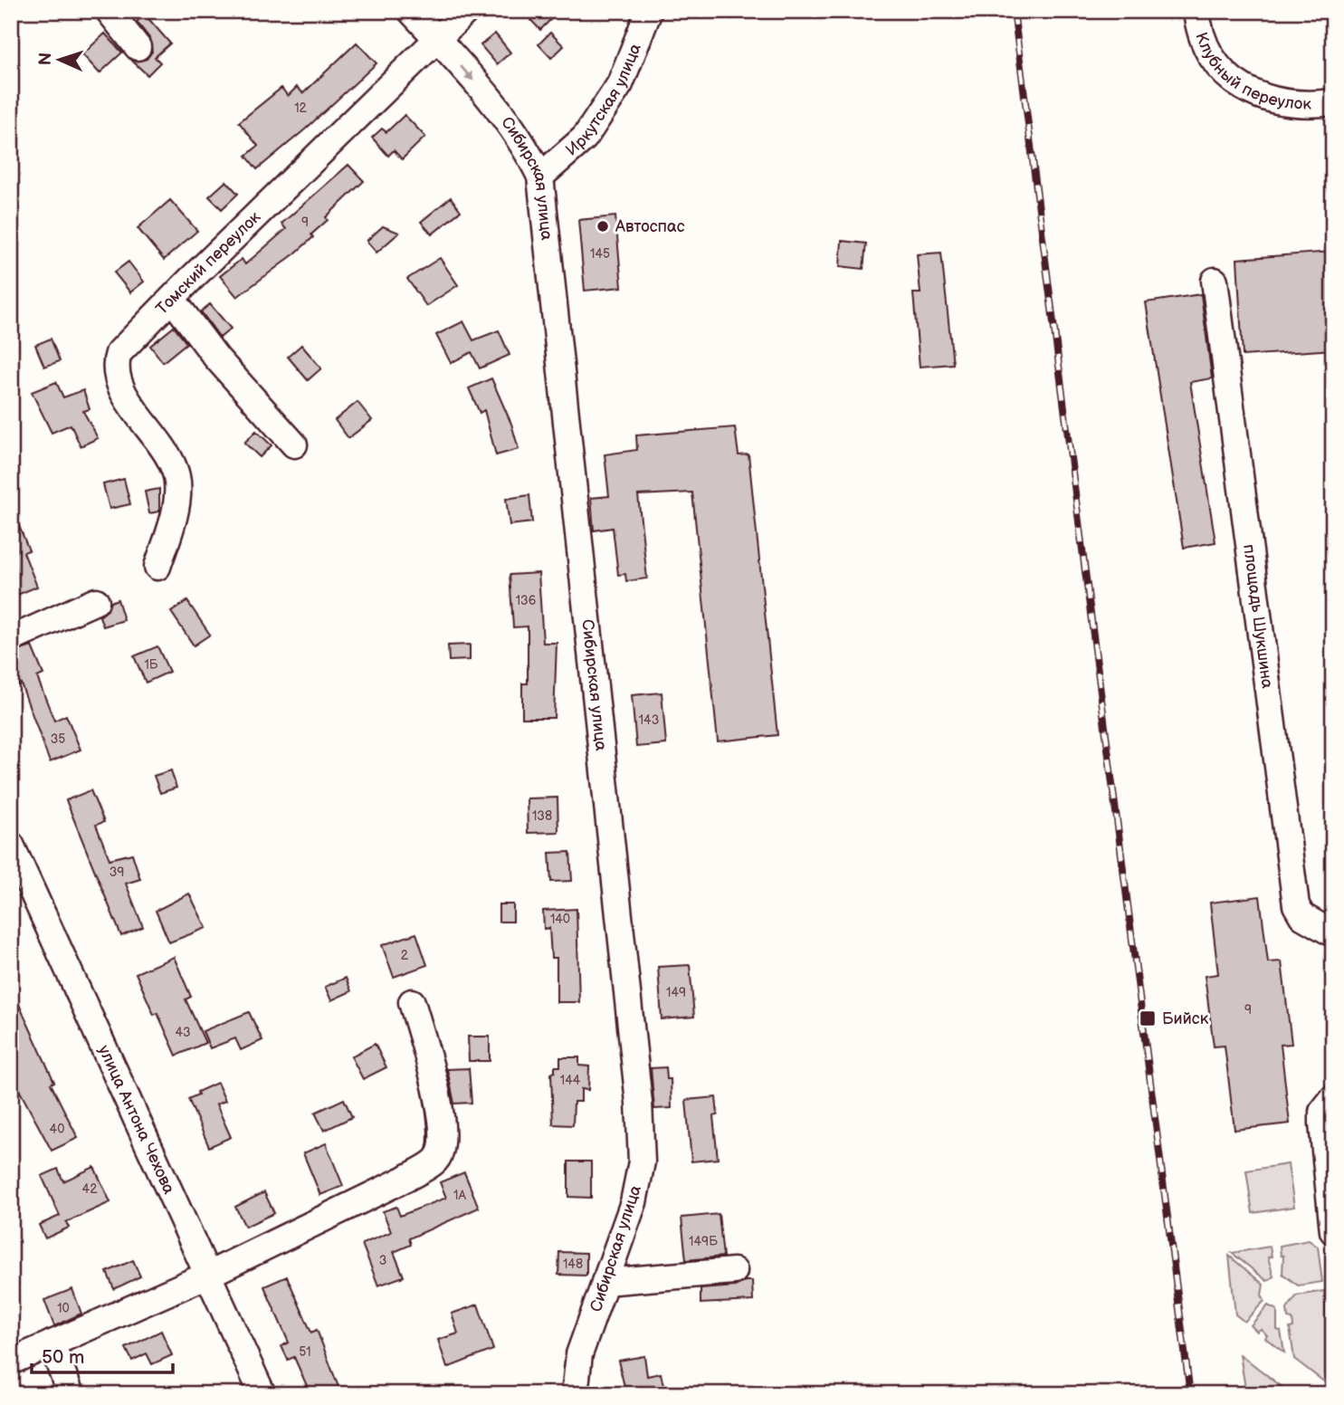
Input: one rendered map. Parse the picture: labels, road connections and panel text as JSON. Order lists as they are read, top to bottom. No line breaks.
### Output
{"streets":{"street":["Клубный переулок","Иркутская улица","Сибирская улица","Томский переулок","площадь Шукшина","улица Антона Чехова"]},"crossings":[["Иркутская улица","Сибирская улица"],["Сибирская улица","Томский переулок"]],"places":{"other":["Автоспас"],"transit":["Бийск"]},"house_numbers":["12","9","145","136","1Б","143","35","138","39","140","2","149","9","43","144","40","42","1А","149Б","3","148","10","51"],"scale_bar":"50 m","north":"left"}
